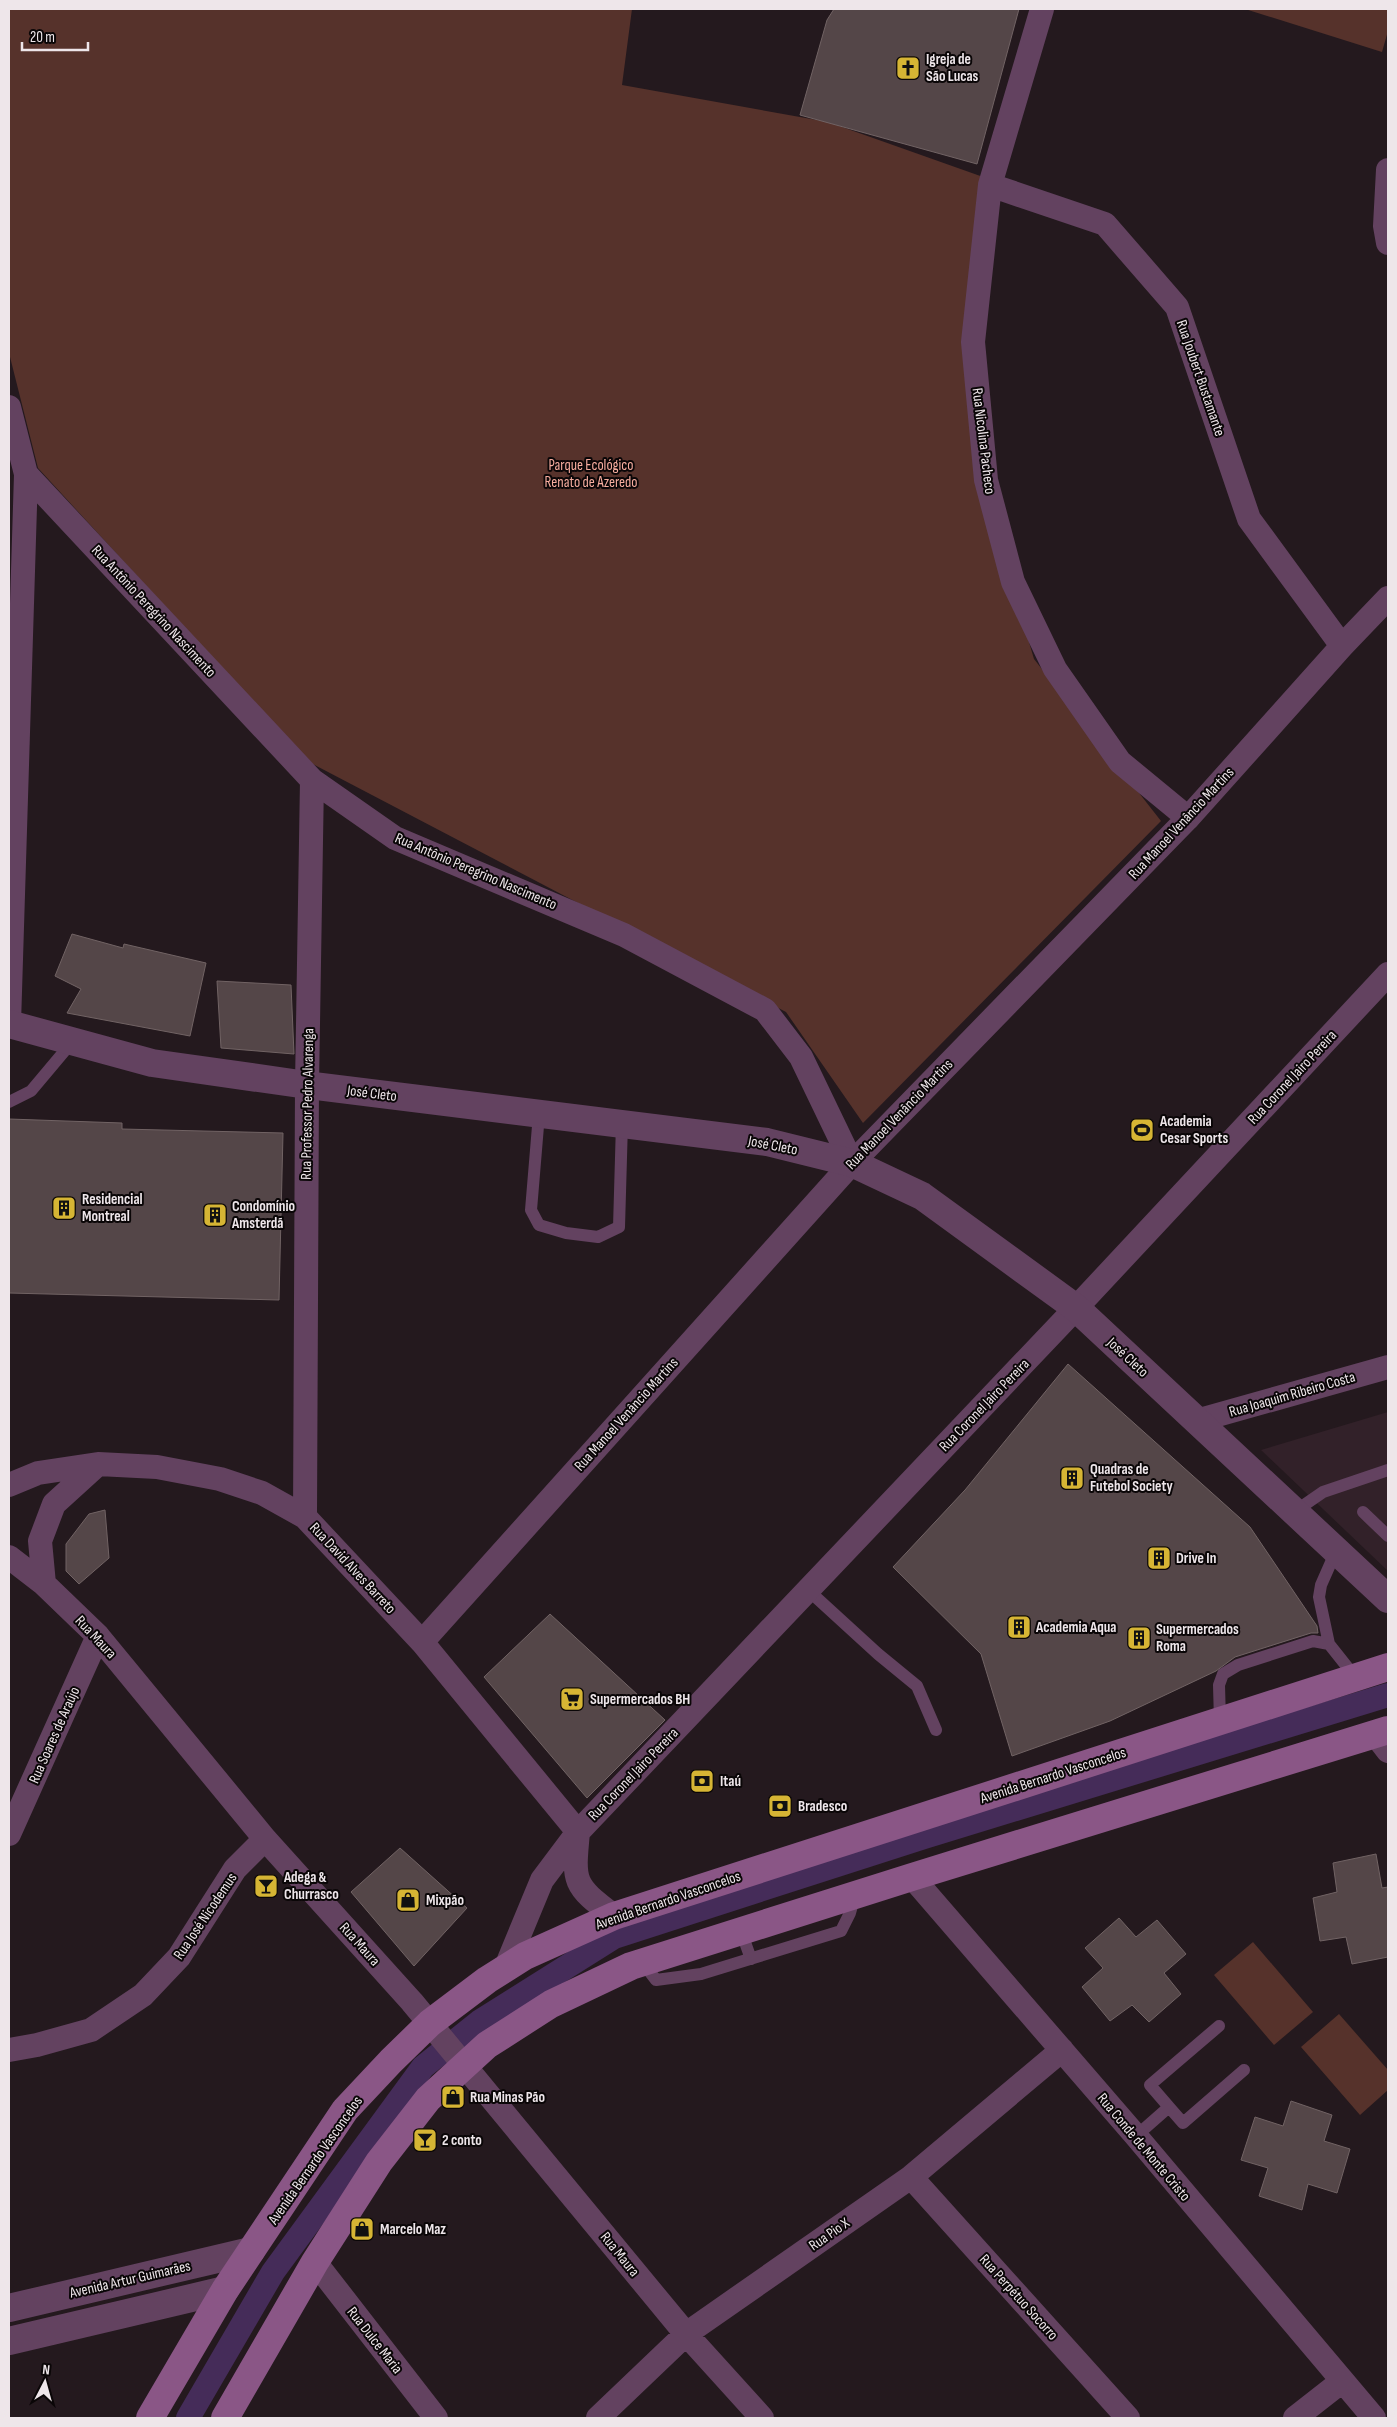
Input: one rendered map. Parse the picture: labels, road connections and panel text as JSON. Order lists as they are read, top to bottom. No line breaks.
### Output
{"streets":{"main road":["Avenida Bernardo Vasconcelos"],"street":["Rua Joubert Bustamante","Rua Nicolina Pacheco","Rua Antônio Peregrino Nascimento","Rua Manoel Venâncio Martins","Rua Coronel Jairo Pereira","José Cleto","Rua Professor Pedro Alvarenga","Rua Joaquim Ribeiro Costa","Rua David Alves Barreto","Rua Maura","Rua Soares de Araújo","Rua José Nicodemus","Rua Conde de Monte Cristo","Rua Pio X","Avenida Artur Guimarães","Rua Perpétuo Socorro","Rua Dulce Maria"]},"crossings":[["Rua Joubert Bustamante","Rua Nicolina Pacheco"],["Rua Joubert Bustamante","Rua Manoel Venâncio Martins"],["Rua Nicolina Pacheco","Rua Manoel Venâncio Martins"],["Rua Antônio Peregrino Nascimento","Rua Manoel Venâncio Martins"],["Rua Antônio Peregrino Nascimento","José Cleto"],["Rua Antônio Peregrino Nascimento","Rua Professor Pedro Alvarenga"],["Rua Manoel Venâncio Martins","José Cleto"],["Rua Manoel Venâncio Martins","Rua David Alves Barreto"],["Rua Coronel Jairo Pereira","José Cleto"],["Rua Coronel Jairo Pereira","Rua David Alves Barreto"],["Rua Coronel Jairo Pereira","Avenida Bernardo Vasconcelos"],["José Cleto","Rua Professor Pedro Alvarenga"],["José Cleto","Rua Joaquim Ribeiro Costa"],["Rua Professor Pedro Alvarenga","Rua David Alves Barreto"],["Rua Maura","Rua Soares de Araújo"],["Rua Maura","Avenida Bernardo Vasconcelos"],["Rua Maura","Rua José Nicodemus"],["Rua Maura","Rua Pio X"],["Avenida Bernardo Vasconcelos","Avenida Artur Guimarães"],["Rua Conde de Monte Cristo","Rua Pio X"],["Rua Pio X","Rua Perpétuo Socorro"]],"parks":["Parque Ecológico Renato de Azeredo"],"places":{"church":["Igreja de São Lucas"],"sports":["Academia Cesar Sports"],"building":["Residencial Montreal","Condomínio Amsterdã","Quadras de Futebol Society","Drive In","Academia Aqua","Supermercados Roma"],"supermarket":["Supermercados BH"],"bank":["Itaú","Bradesco"],"bar":["Adega & Churrasco","2 conto"],"shop":["Mixpão","Rua Minas Pão","Marcelo Maz"]},"scale_bar":"20 m","north":"top"}
